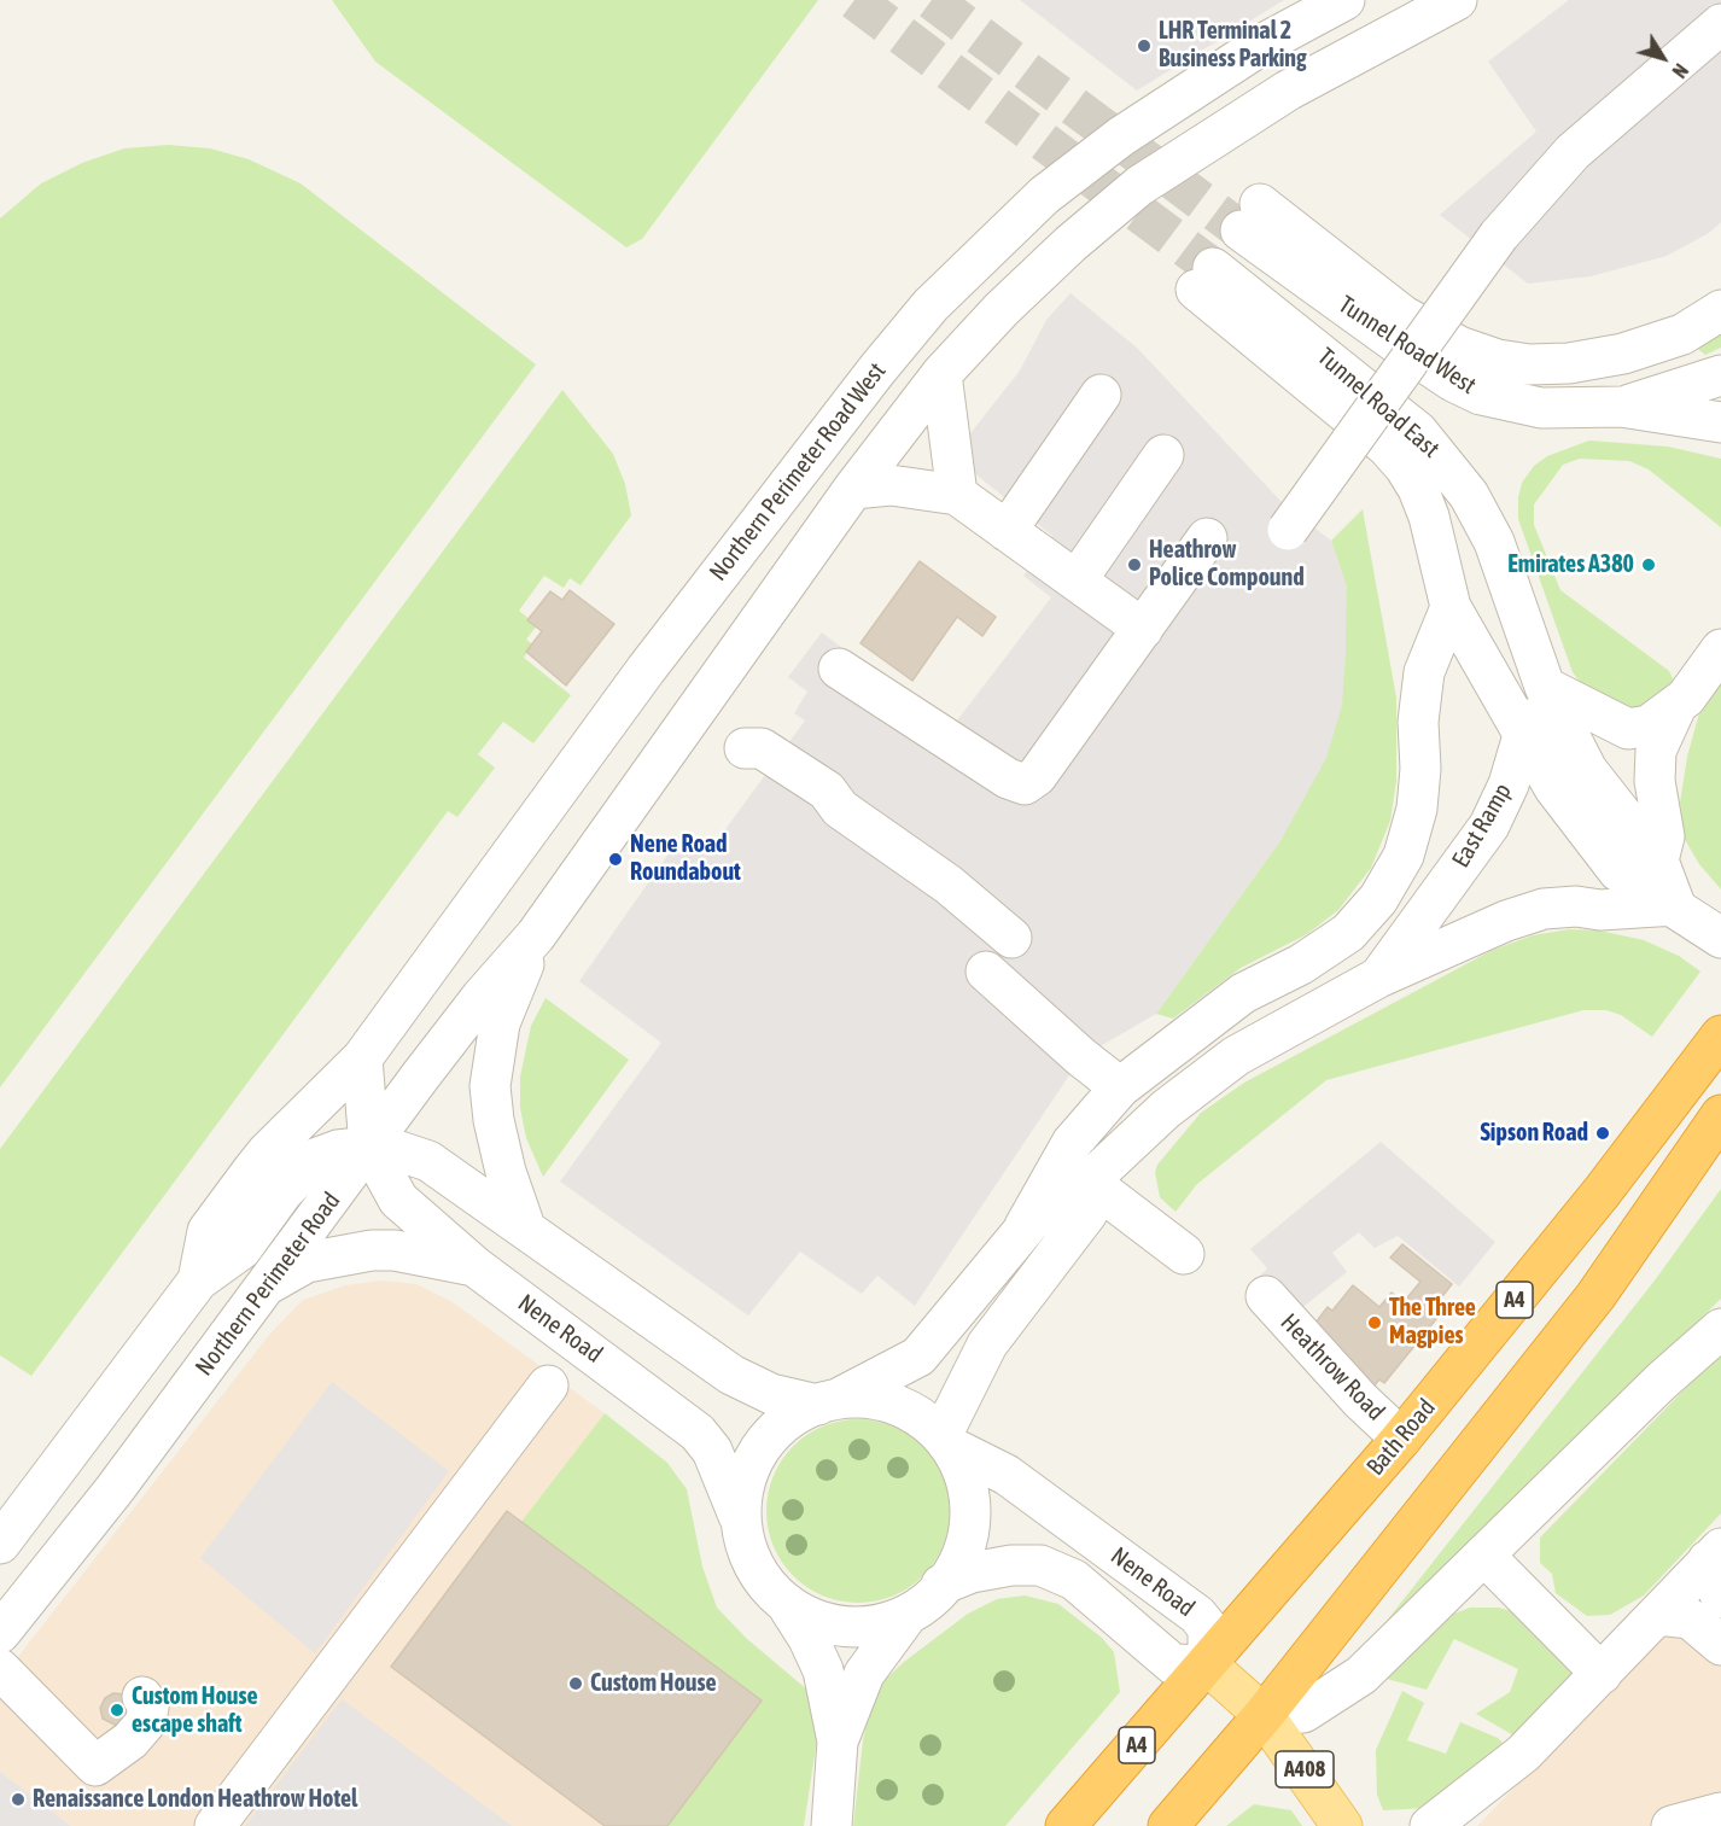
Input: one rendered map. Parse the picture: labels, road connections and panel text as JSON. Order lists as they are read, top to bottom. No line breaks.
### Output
{"streets":{"highway":["A4","Bath Road"],"main road":["A408"],"street":["Tunnel Road West","Tunnel Road East","Northern Perimeter Road West","East Ramp","Northern Perimeter Road","Nene Road","Heathrow Road"]},"crossings":[["Tunnel Road East","East Ramp"],["Northern Perimeter Road West","Nene Road"],["Northern Perimeter Road","Nene Road"],["Nene Road","Bath Road"],["Nene Road","A408"],["Heathrow Road","Bath Road"],["Bath Road","A408"]],"places":["LHR Terminal 2 Business Parking","Heathrow Police Compound","Emirates A380","Nene Road Roundabout","Sipson Road","The Three Magpies","Custom House","Custom House escape shaft","Renaissance London Heathrow Hotel"],"north":"bottom right"}
